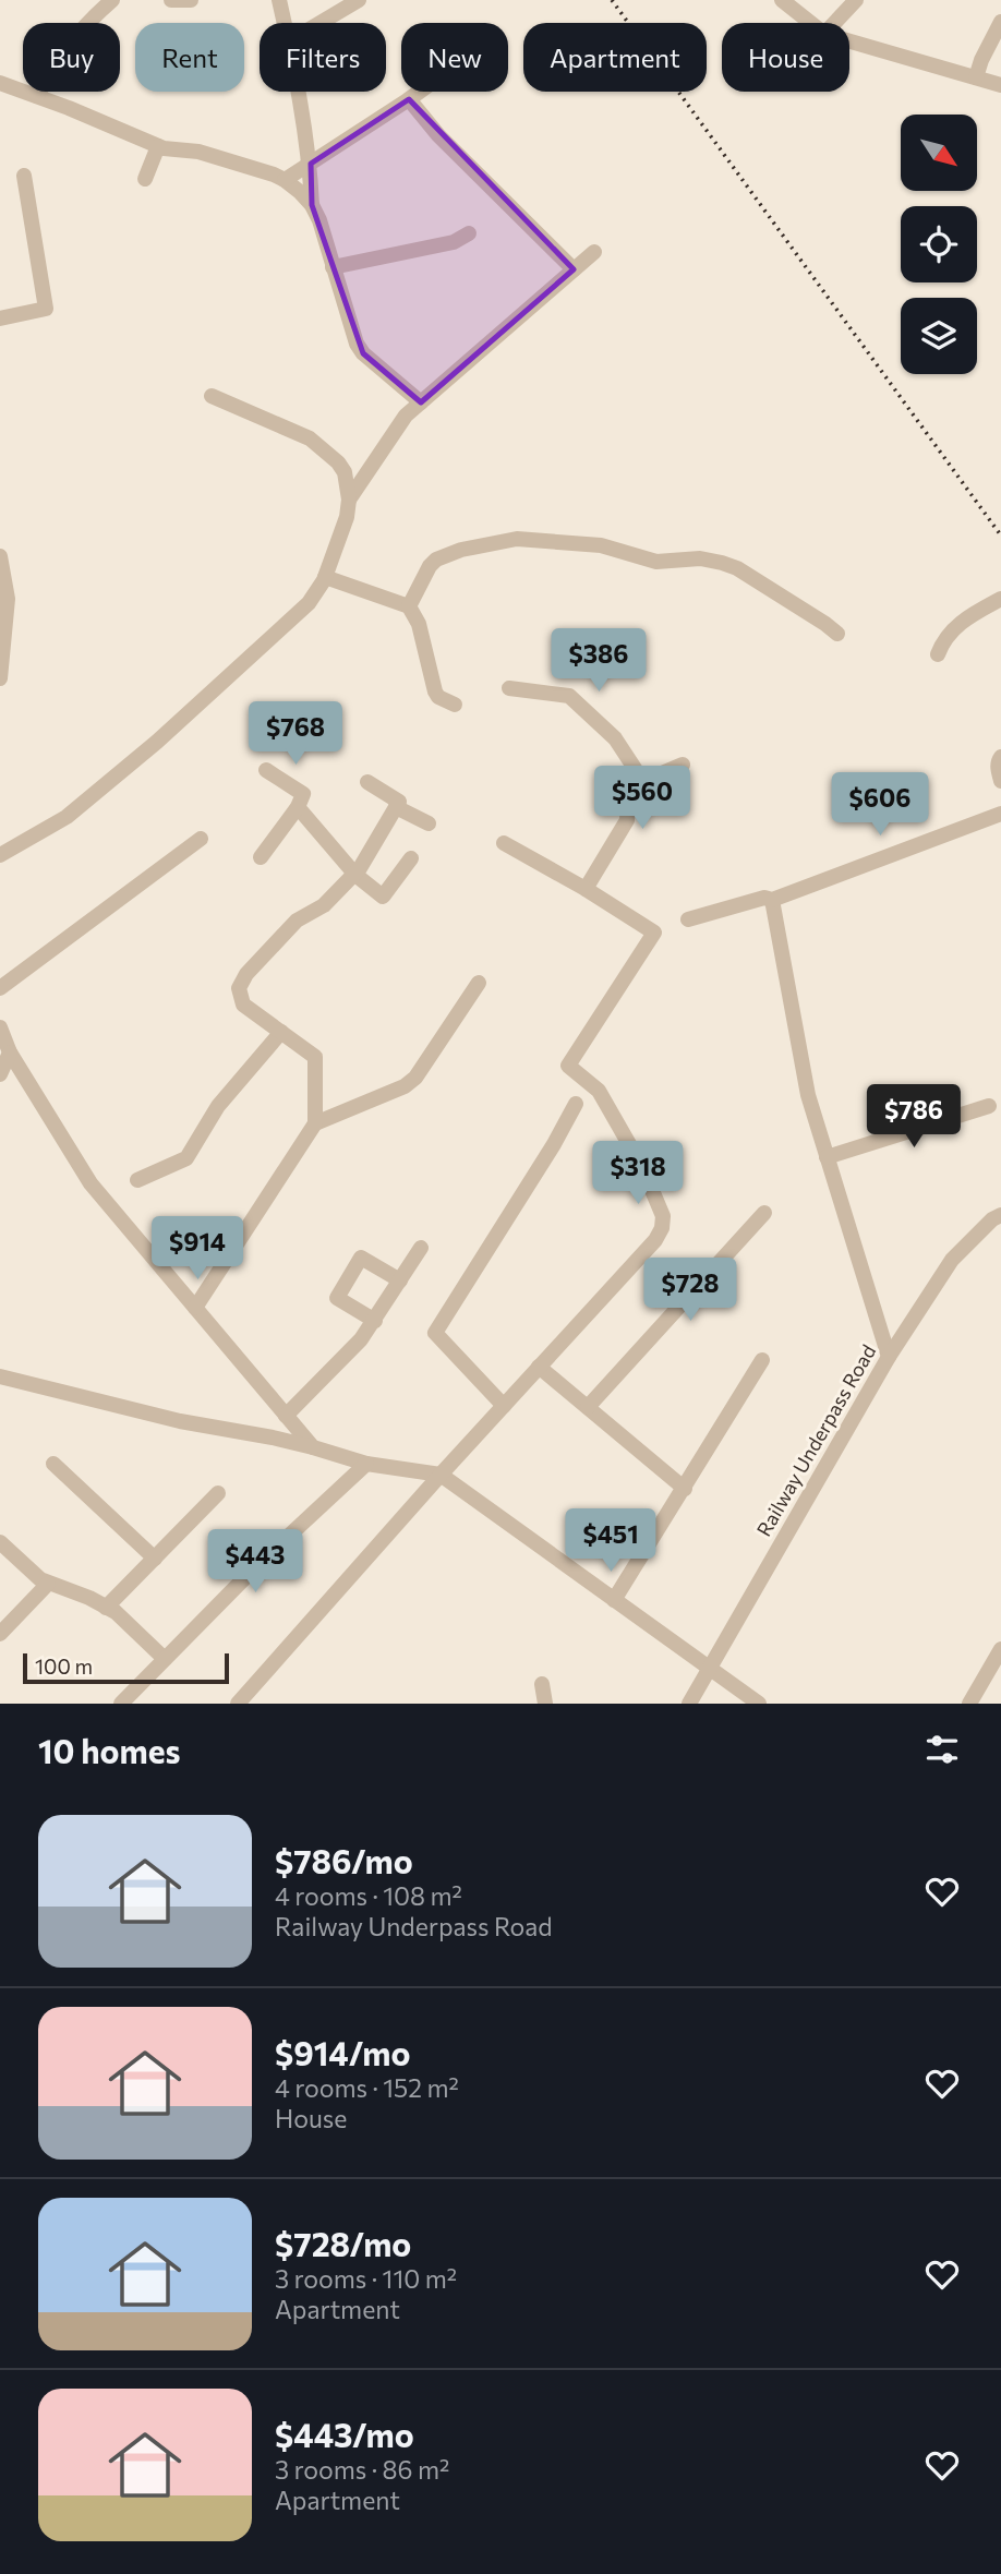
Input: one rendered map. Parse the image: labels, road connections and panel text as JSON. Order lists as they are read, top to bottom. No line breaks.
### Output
{"streets":{"street":["Railway Underpass Road"]},"scale_bar":"100 m","north":"bottom right","page":{"chip":["Buy","Rent","Filters","New","Apartment","House"],"price":["$386","$768","$560","$606","$786","$318","$914","$728","$451","$443"],"scale":"100 m","heading":"10 homes","list":[{"name":"$786/mo","note":"4 rooms · 108 m² · Railway Underpass Road"},{"name":"$914/mo","note":"4 rooms · 152 m² · House"},{"name":"$728/mo","note":"3 rooms · 110 m² · Apartment"},{"name":"$443/mo","note":"3 rooms · 86 m² · Apartment"}]}}
